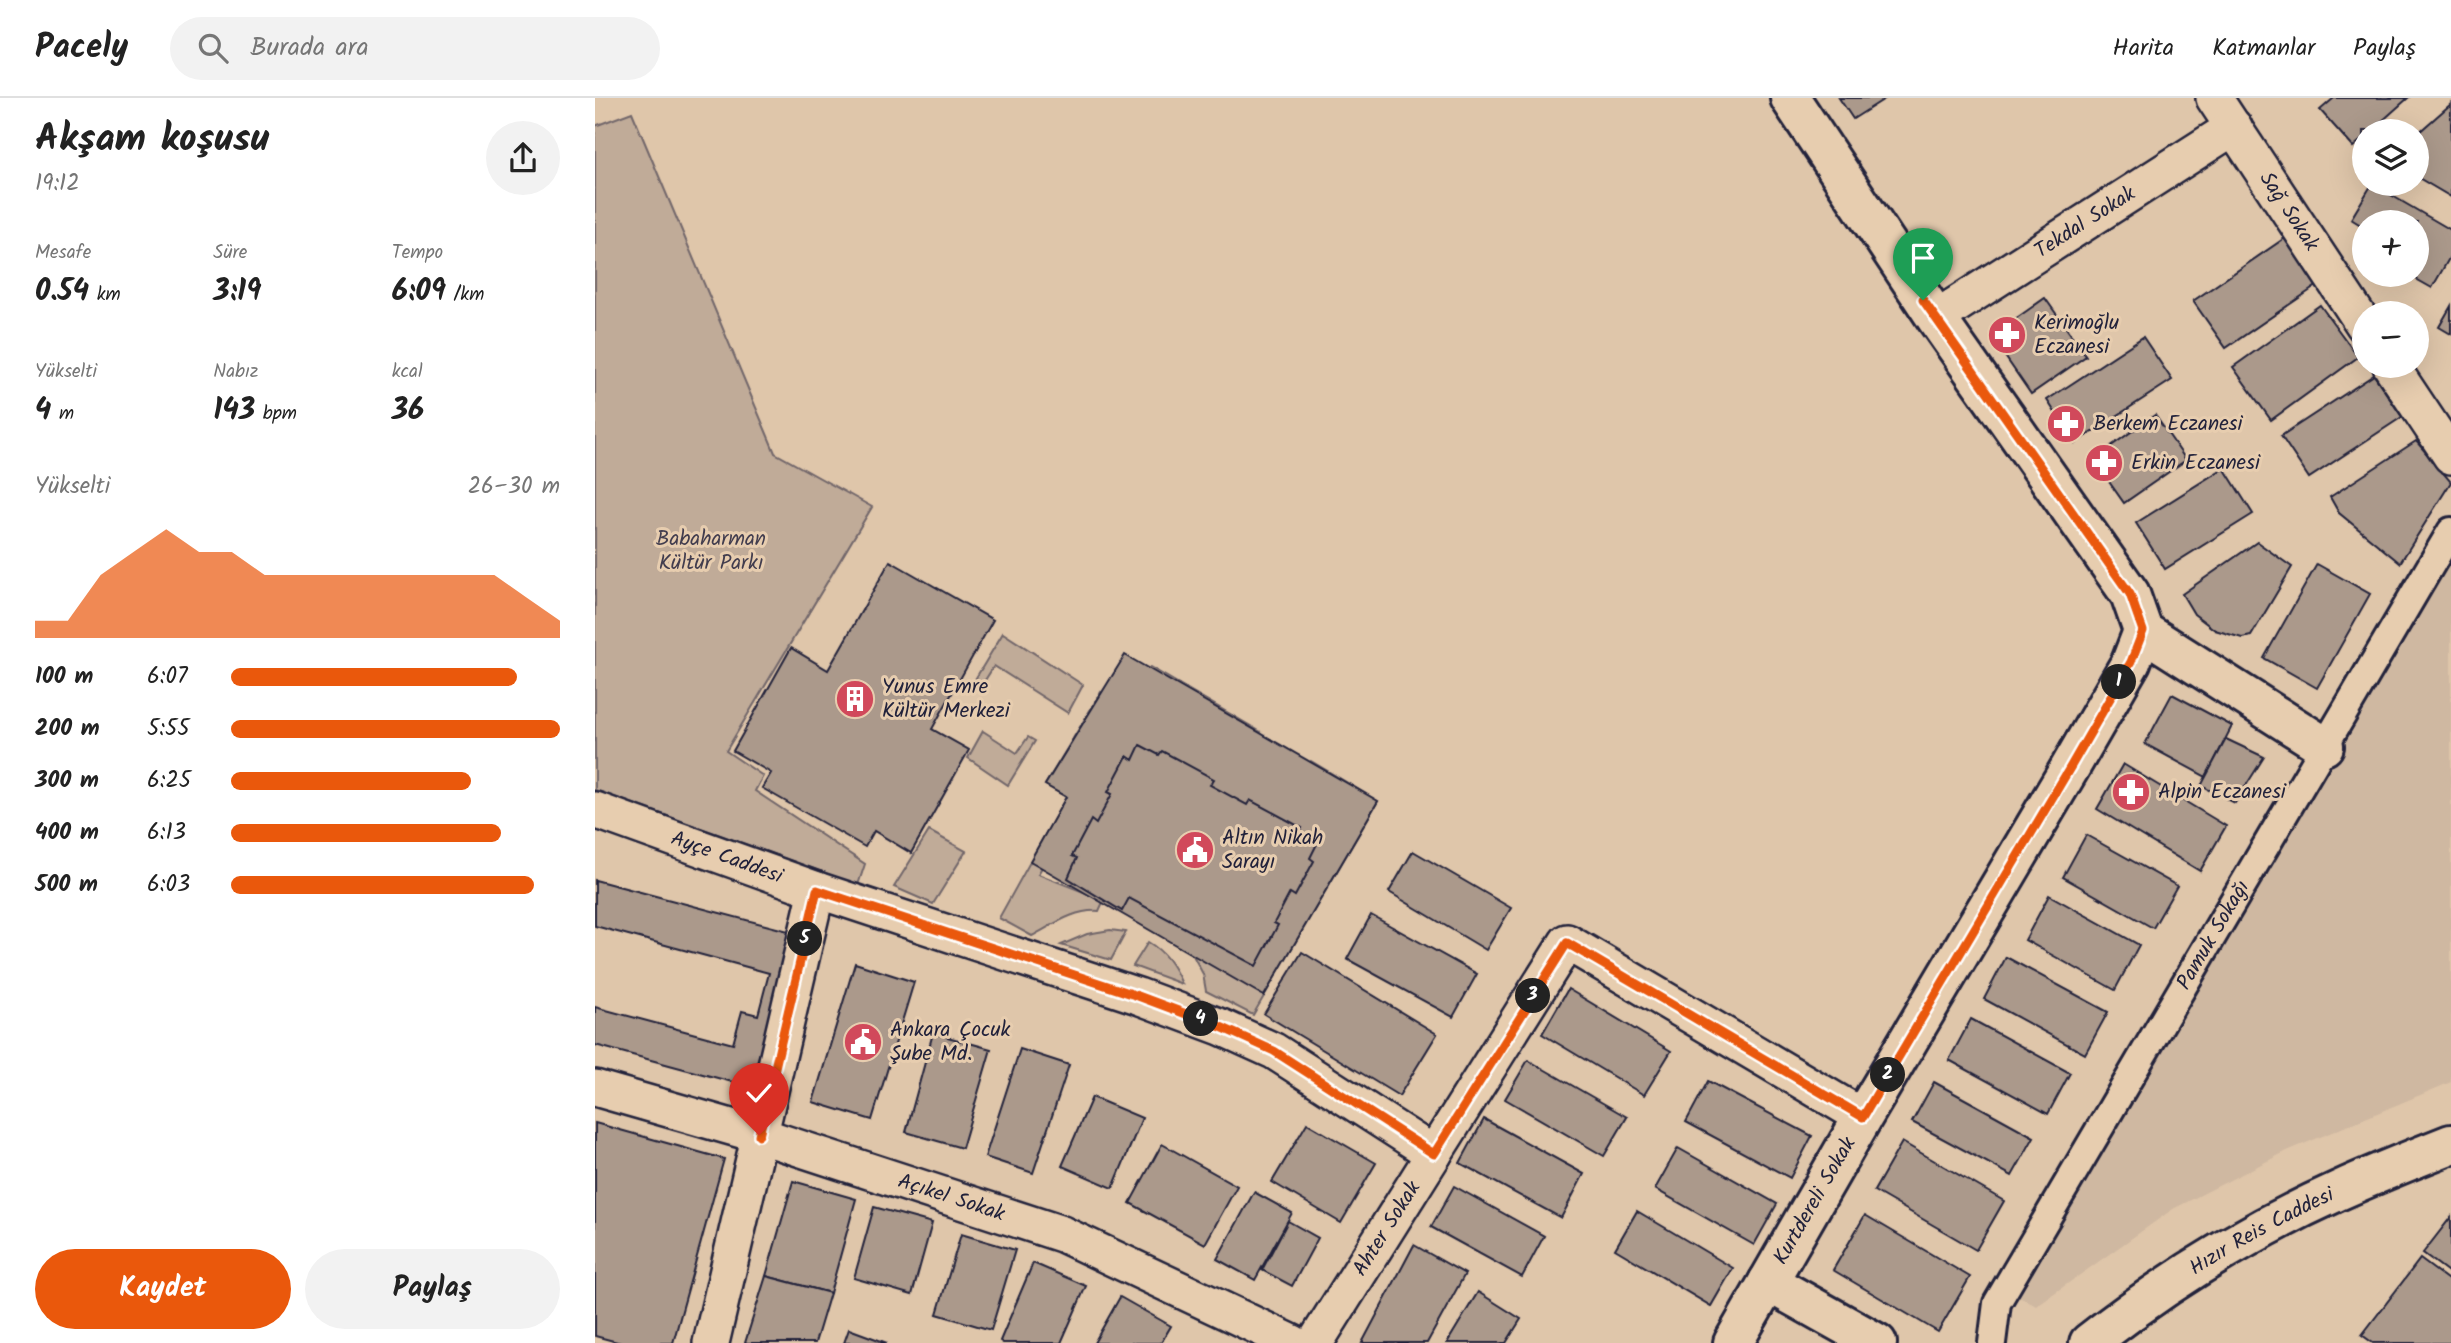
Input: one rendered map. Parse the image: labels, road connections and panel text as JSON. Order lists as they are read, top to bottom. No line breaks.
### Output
{"streets":{"street":["Sağ Sokak","Tekdal Sokak","Ayçe Caddesi","Pamuk Sokağı","Açıkel Sokak","Kurtdereli Sokak","Ahter Sokak","Hızır Reis Caddesi"]},"crossings":[["Sağ Sokak","Tekdal Sokak"],["Ayçe Caddesi","Ahter Sokak"],["Kurtdereli Sokak","Ahter Sokak"]],"parks":["Babaharman Kültür Parkı"],"places":{"pharmacy":["Kerimoğlu Eczanesi","Berkem Eczanesi","Erkin Eczanesi","Alpin Eczanesi"],"building":["Yunus Emre Kültür Merkezi"],"public building":["Altın Nikah Sarayı","Ankara Çocuk Şube Md."]},"page":{"header":"Pacely","search":"Burada ara","nav":["Harita","Katmanlar","Paylaş"],"heading":["Akşam koşusu","19:12"],"map_buttons":["+","−"],"stats":[["Mesafe","0.54 km"],["Süre","3:19"],["Tempo","6:09 /km"],["Yükselti","4 m"],["Nabız","143 bpm"],["kcal","36"]],"chart":["Yükselti","26–30 m"],"list":[{"name":"100 m","note":"6:07"},{"name":"200 m","note":"5:55"},{"name":"300 m","note":"6:25"},{"name":"400 m","note":"6:13"},{"name":"500 m","note":"6:03"}],"pins":["1","5","3","4","2"],"buttons":["Kaydet","Paylaş"]}}
